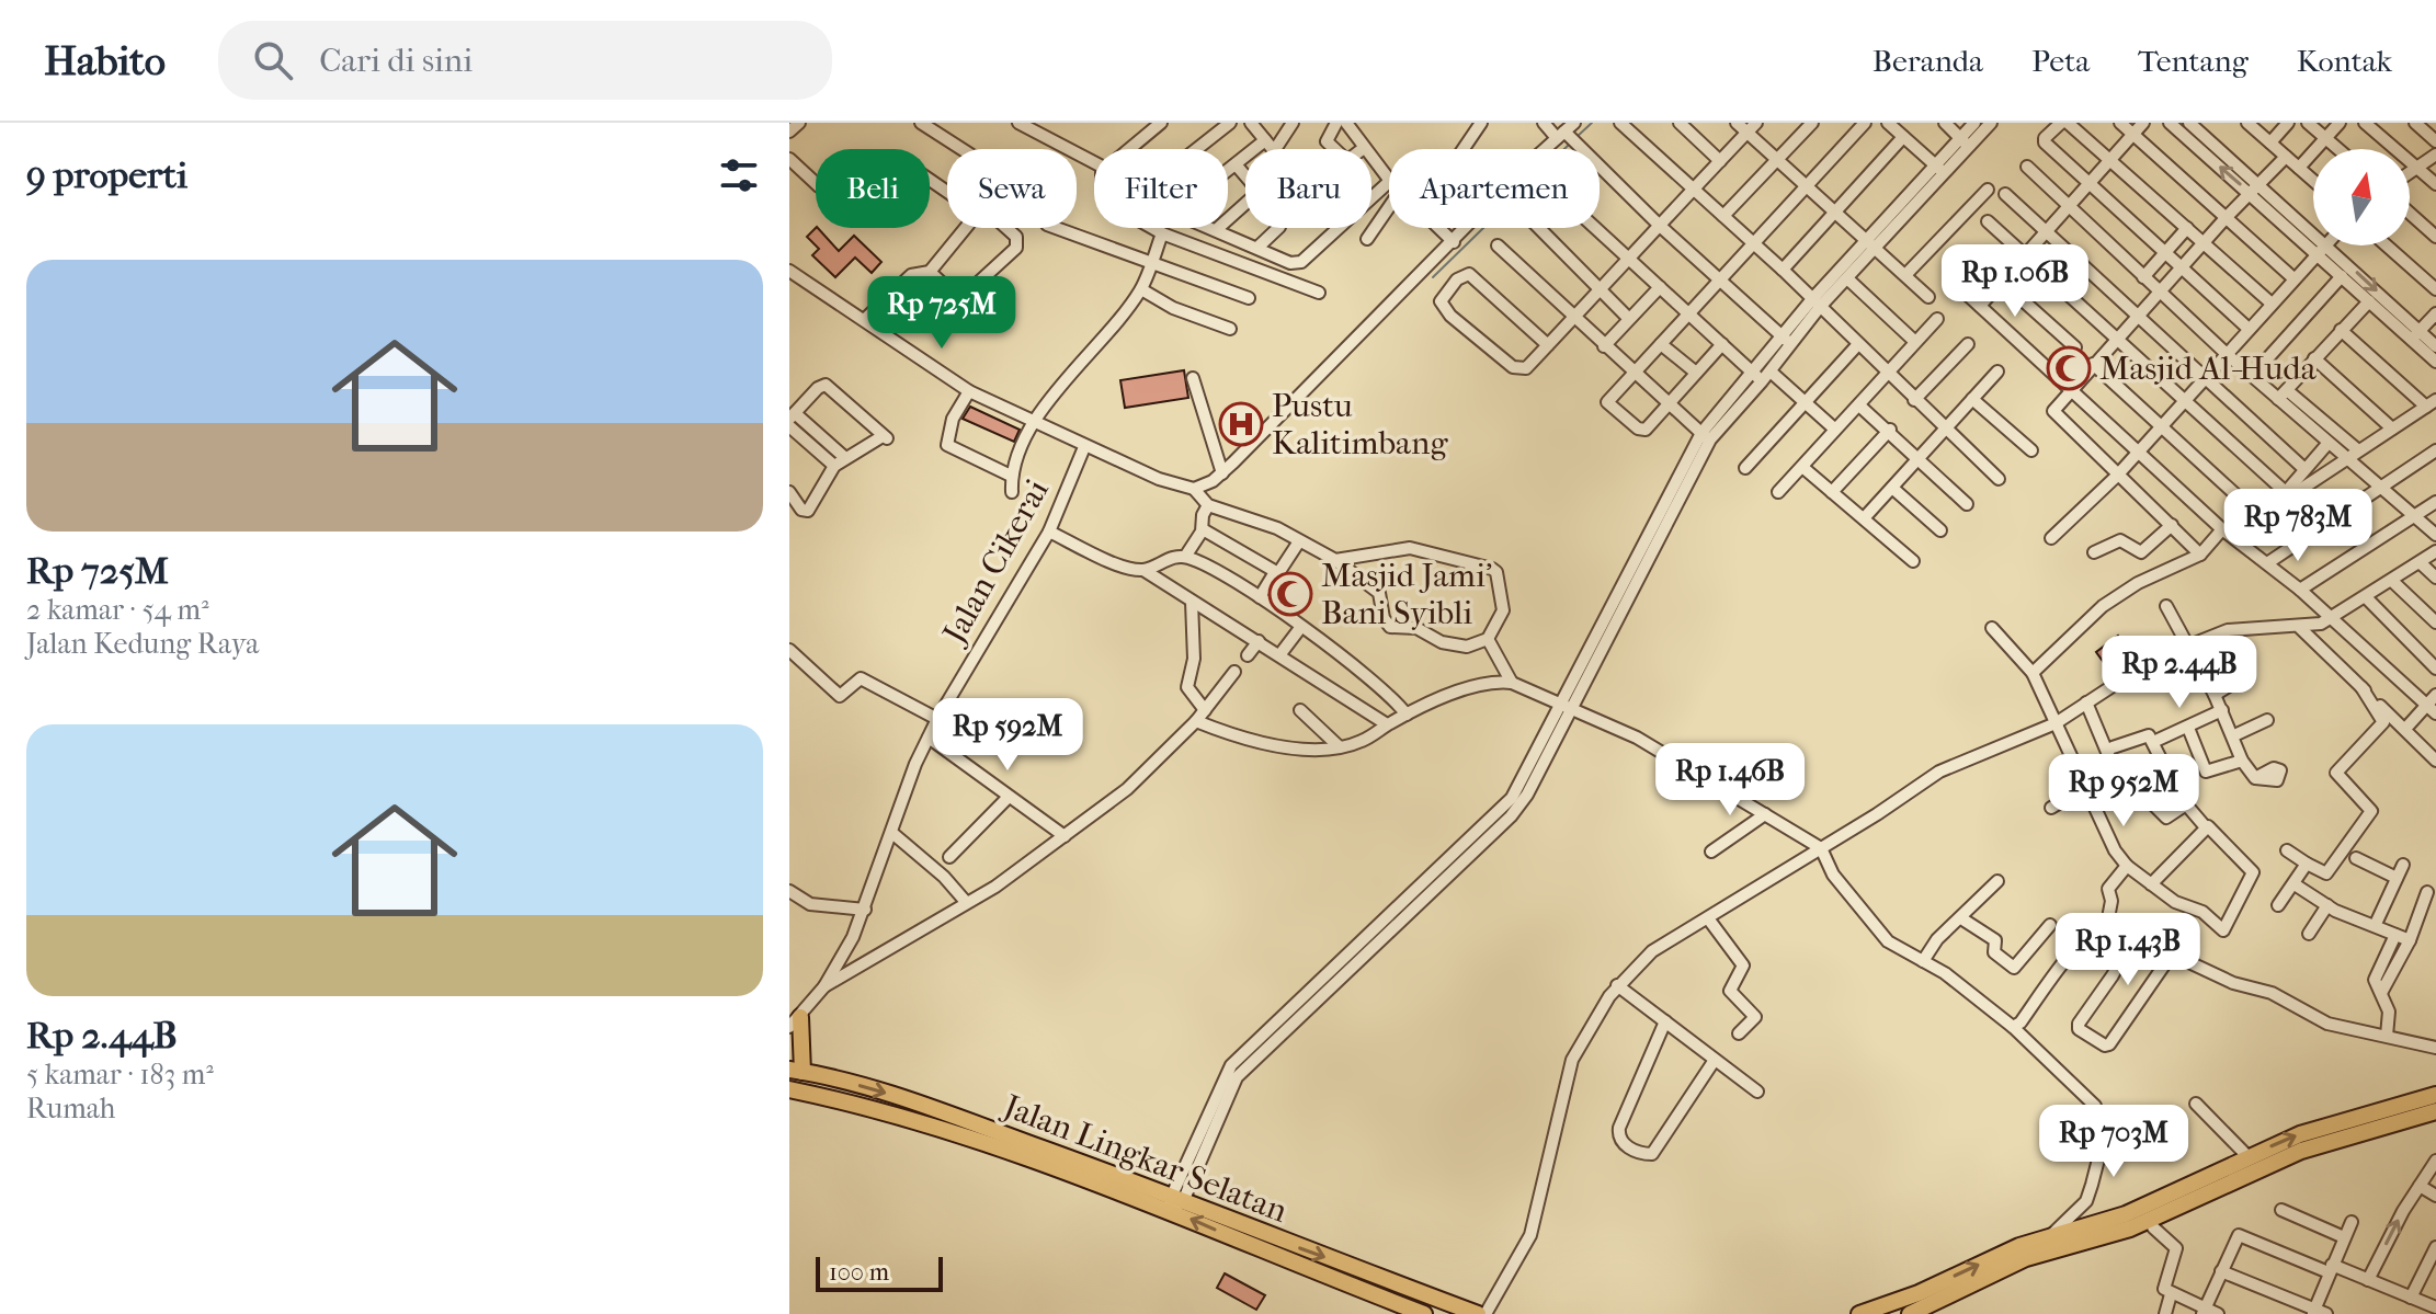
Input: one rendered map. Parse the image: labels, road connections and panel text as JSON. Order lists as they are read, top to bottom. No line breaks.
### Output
{"streets":{"highway":["Jalan Lingkar Selatan"],"street":["Jalan Cikerai"]},"places":{"mosque":["Masjid Al-Huda","Masjid Jami' Bani Syibli"],"hospital":["Pustu Kalitimbang"]},"scale_bar":"100 m","north":"top","page":{"header":"Habito","search":"Cari di sini","nav":["Beranda","Peta","Tentang","Kontak"],"heading":"9 properti","chip":["Beli","Sewa","Filter","Baru","Apartemen"],"list":[{"name":"Rp 725M","note":"2 kamar · 54 m² · Jalan Kedung Raya"},{"name":"Rp 2.44B","note":"5 kamar · 183 m² · Rumah"}],"price":["Rp 1.06B","Rp 725M","Rp 783M","Rp 2.44B","Rp 592M","Rp 1.46B","Rp 952M","Rp 1.43B","Rp 703M"],"scale":"100 m"}}
